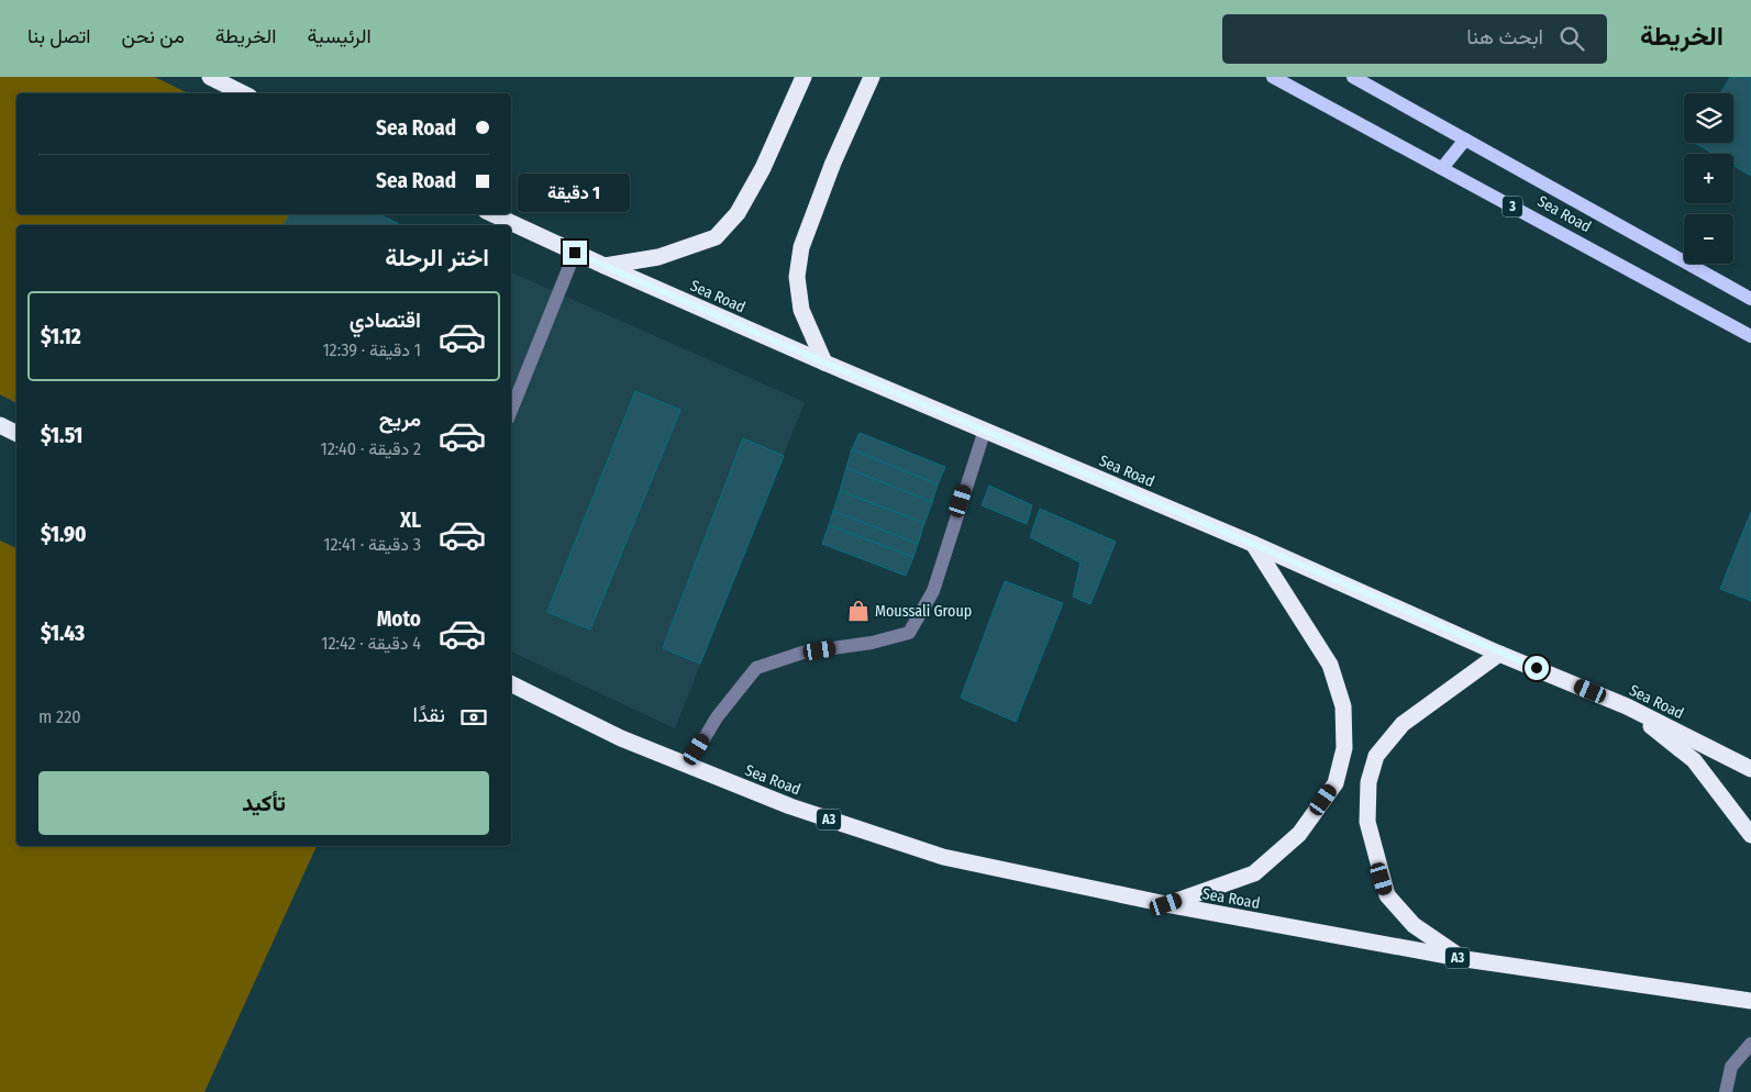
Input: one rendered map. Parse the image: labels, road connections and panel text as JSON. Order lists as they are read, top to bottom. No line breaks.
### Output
{"streets":{"highway":["Sea Road","A3"],"main road":["3"]},"places":{"shop":["Moussali Group"]},"page":{"header":"الخريطة","search":"ابحث هنا","nav":["الرئيسية","الخريطة","من نحن","اتصل بنا"],"map_buttons":["+","−"],"banner":["Sea Road","Sea Road"],"bubble":"1 دقيقة","heading":"اختر الرحلة","list":[{"name":"اقتصادي","note":"1 دقيقة · 12:39","value":"$1.12"},{"name":"مريح","note":"2 دقيقة · 12:40","value":"$1.51"},{"name":"XL","note":"3 دقيقة · 12:41","value":"$1.90"},{"name":"Moto","note":"4 دقيقة · 12:42","value":"$1.43"}],"pay":["نقدًا","220 m"],"buttons":"تأكيد"}}
